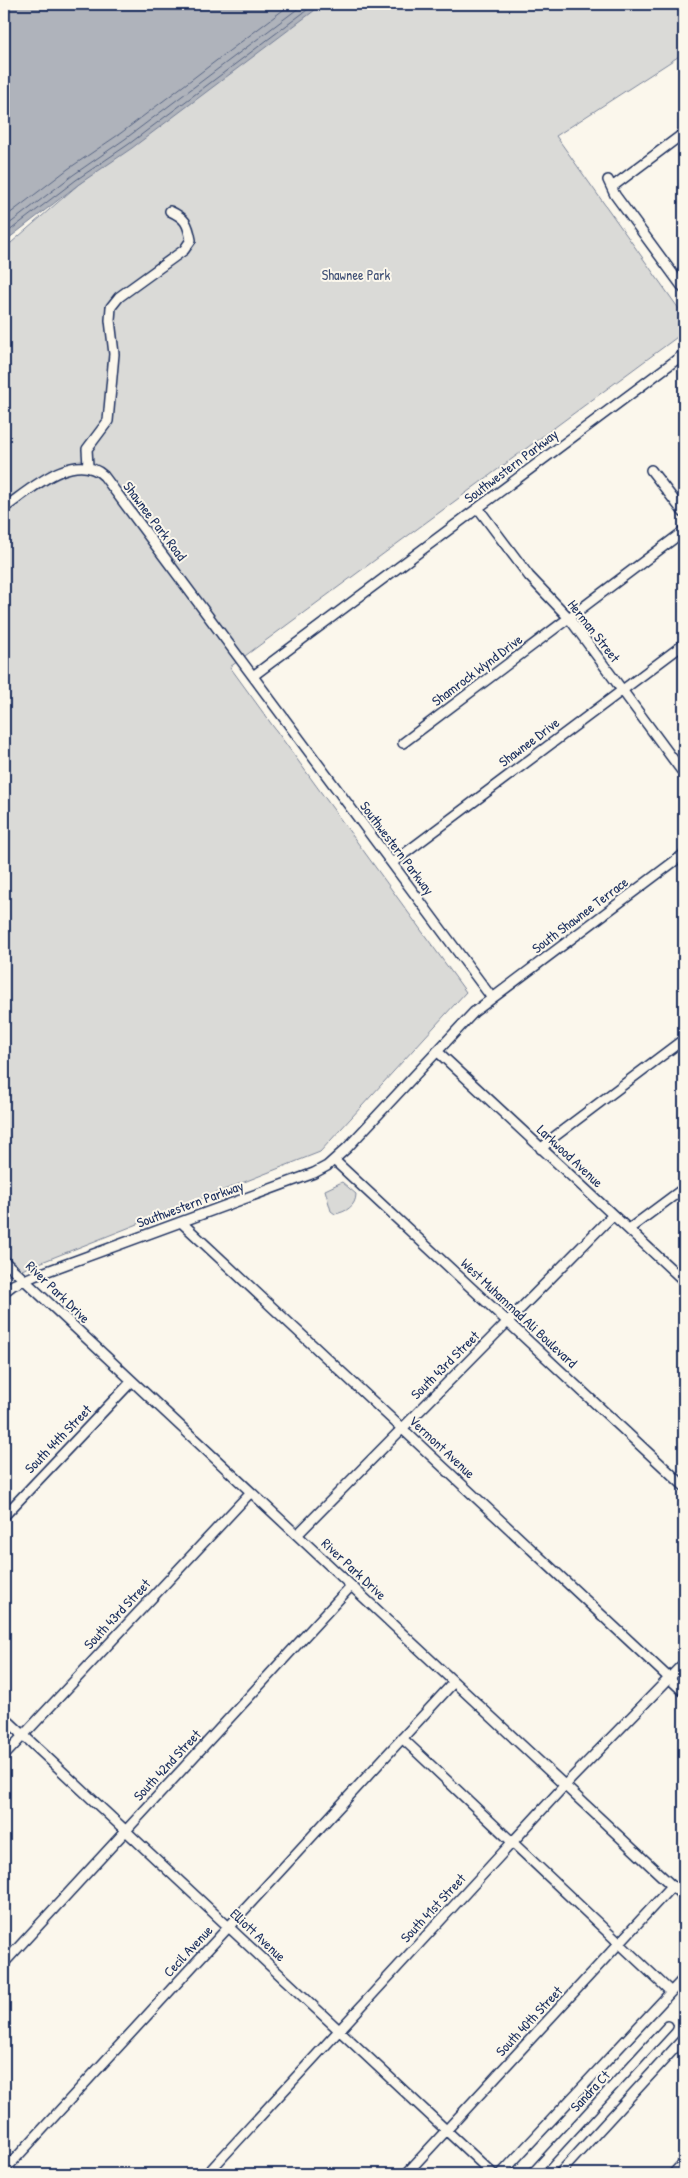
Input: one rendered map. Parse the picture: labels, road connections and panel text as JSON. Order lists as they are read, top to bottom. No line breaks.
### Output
{"streets":{"street":["Southwestern Parkway","Shawnee Park Road","Herman Street","Shamrock Wynd Drive","Shawnee Drive","South Shawnee Terrace","Larkwood Avenue","River Park Drive","West Muhammad Ali Boulevard","South 43rd Street","South 44th Street","Vermont Avenue","South 42nd Street","South 41st Street","Elliott Avenue","Cecil Avenue","South 40th Street","Sandra Ct"]},"crossings":[["Southwestern Parkway","Shawnee Park Road"],["Southwestern Parkway","Herman Street"],["Southwestern Parkway","Shawnee Drive"],["Southwestern Parkway","South Shawnee Terrace"],["Southwestern Parkway","Larkwood Avenue"],["Southwestern Parkway","River Park Drive"],["Southwestern Parkway","West Muhammad Ali Boulevard"],["Southwestern Parkway","Vermont Avenue"],["Herman Street","Shamrock Wynd Drive"],["Herman Street","Shawnee Drive"],["Larkwood Avenue","South 43rd Street"],["River Park Drive","South 43rd Street"],["River Park Drive","South 44th Street"],["River Park Drive","South 42nd Street"],["River Park Drive","South 41st Street"],["River Park Drive","Cecil Avenue"],["River Park Drive","South 40th Street"],["West Muhammad Ali Boulevard","South 43rd Street"],["South 43rd Street","Vermont Avenue"],["South 43rd Street","Elliott Avenue"],["Vermont Avenue","South 41st Street"],["South 42nd Street","Elliott Avenue"],["South 41st Street","Elliott Avenue"],["Elliott Avenue","Cecil Avenue"],["Elliott Avenue","South 40th Street"]],"parks":["Shawnee Park"]}
